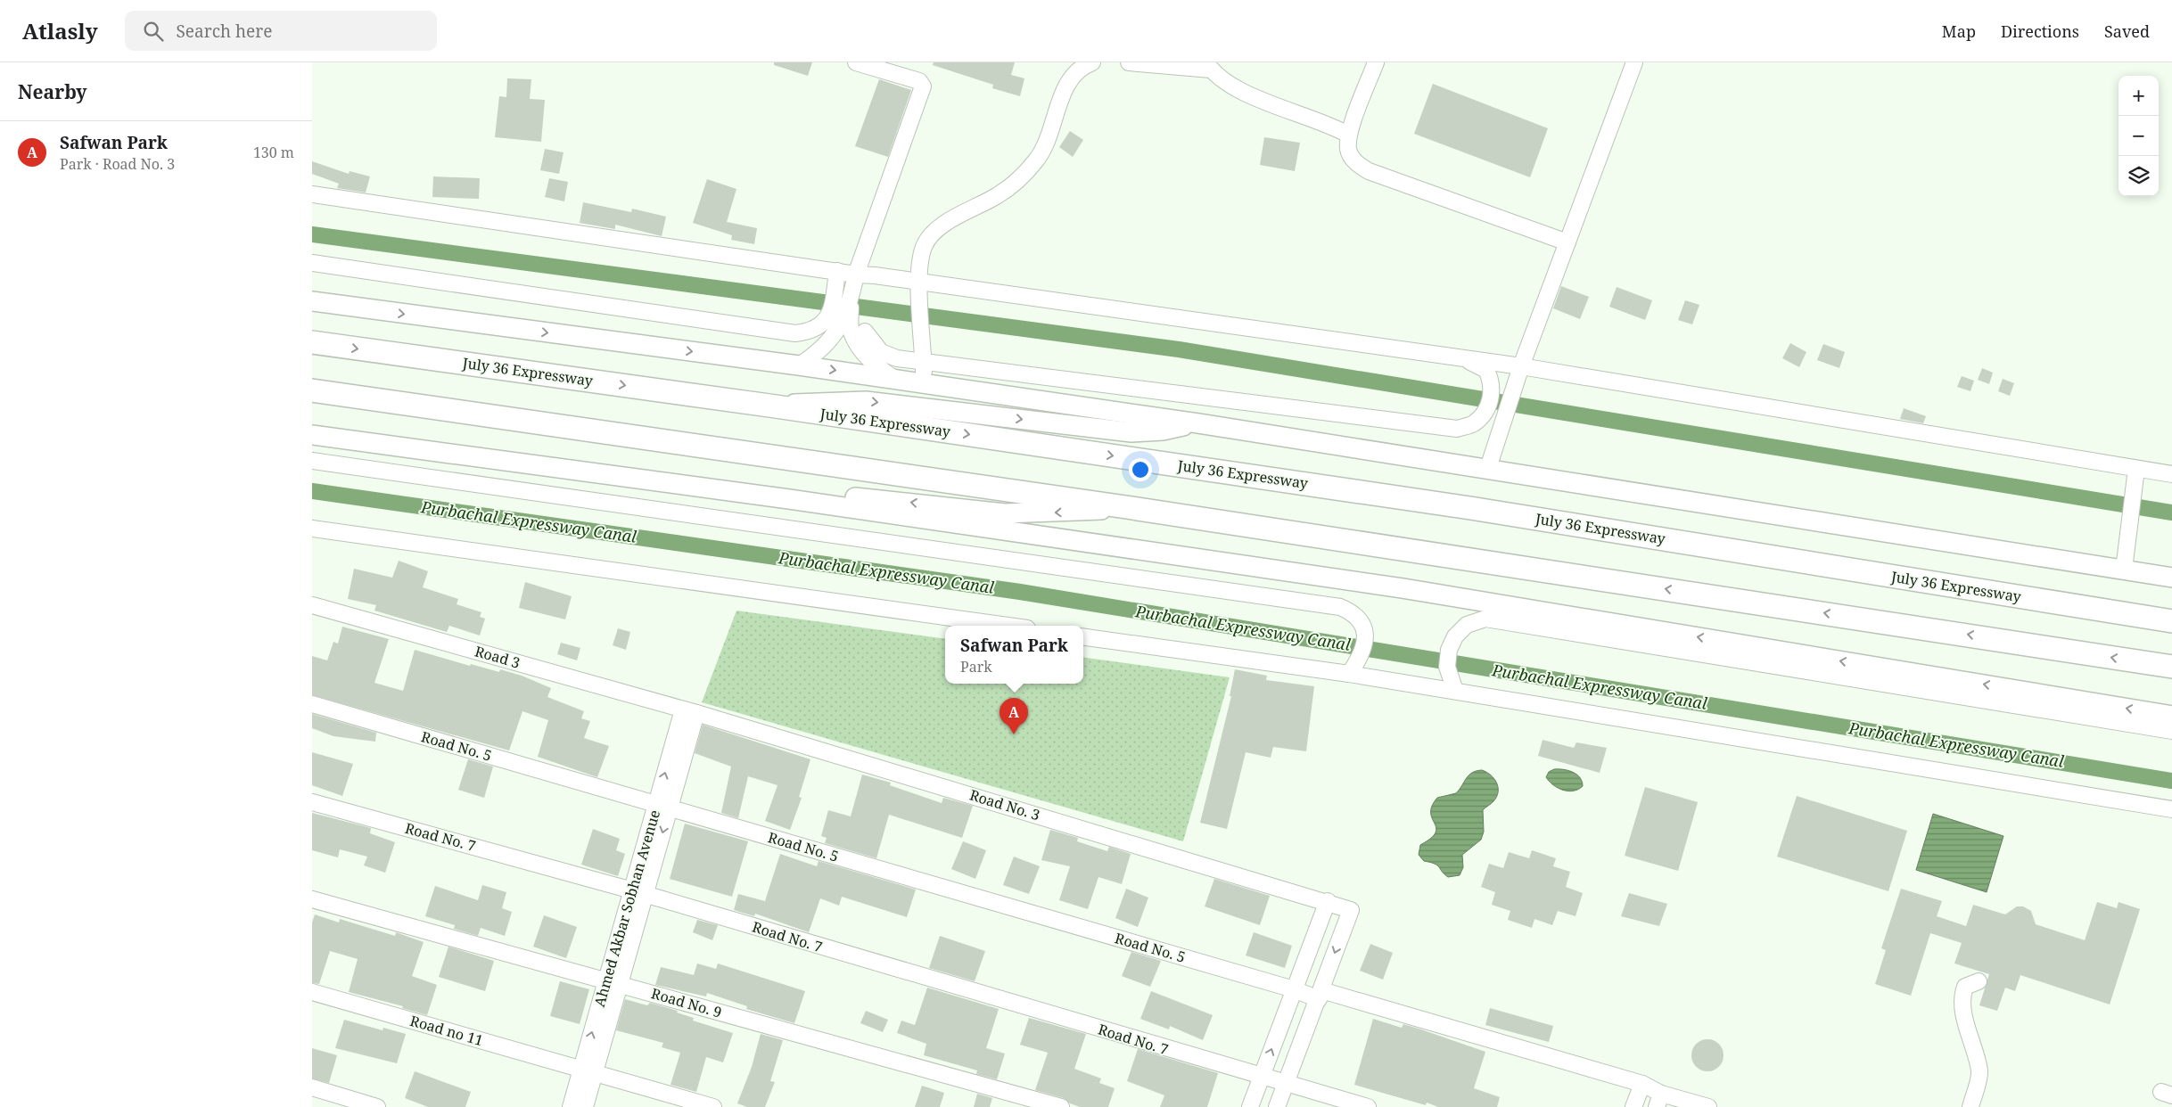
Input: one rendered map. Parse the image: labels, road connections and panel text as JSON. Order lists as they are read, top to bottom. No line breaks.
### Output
{"streets":{"highway":["July 36 Expressway"],"street":["Road 3","Road No. 5","Road No. 3","Road No. 7","Ahmed Akbar Sobhan Avenue","Road No. 9","Road no 11"]},"crossings":[["Road 3","Road No. 3"],["Road 3","Ahmed Akbar Sobhan Avenue"],["Road No. 5","Road No. 3"],["Road No. 5","Ahmed Akbar Sobhan Avenue"],["Road No. 3","Ahmed Akbar Sobhan Avenue"],["Road No. 7","Ahmed Akbar Sobhan Avenue"],["Ahmed Akbar Sobhan Avenue","Road No. 9"],["Ahmed Akbar Sobhan Avenue","Road no 11"]],"water":["Purbachal Expressway Canal"],"page":{"header":"Atlasly","search":"Search here","nav":["Map","Directions","Saved"],"heading":"Nearby","map_buttons":["+","−"],"list":[{"mark":"A","name":"Safwan Park","note":"Park · Road No. 3","value":"130 m"}],"popup":["Safwan Park","Park"],"pins":"A"}}
